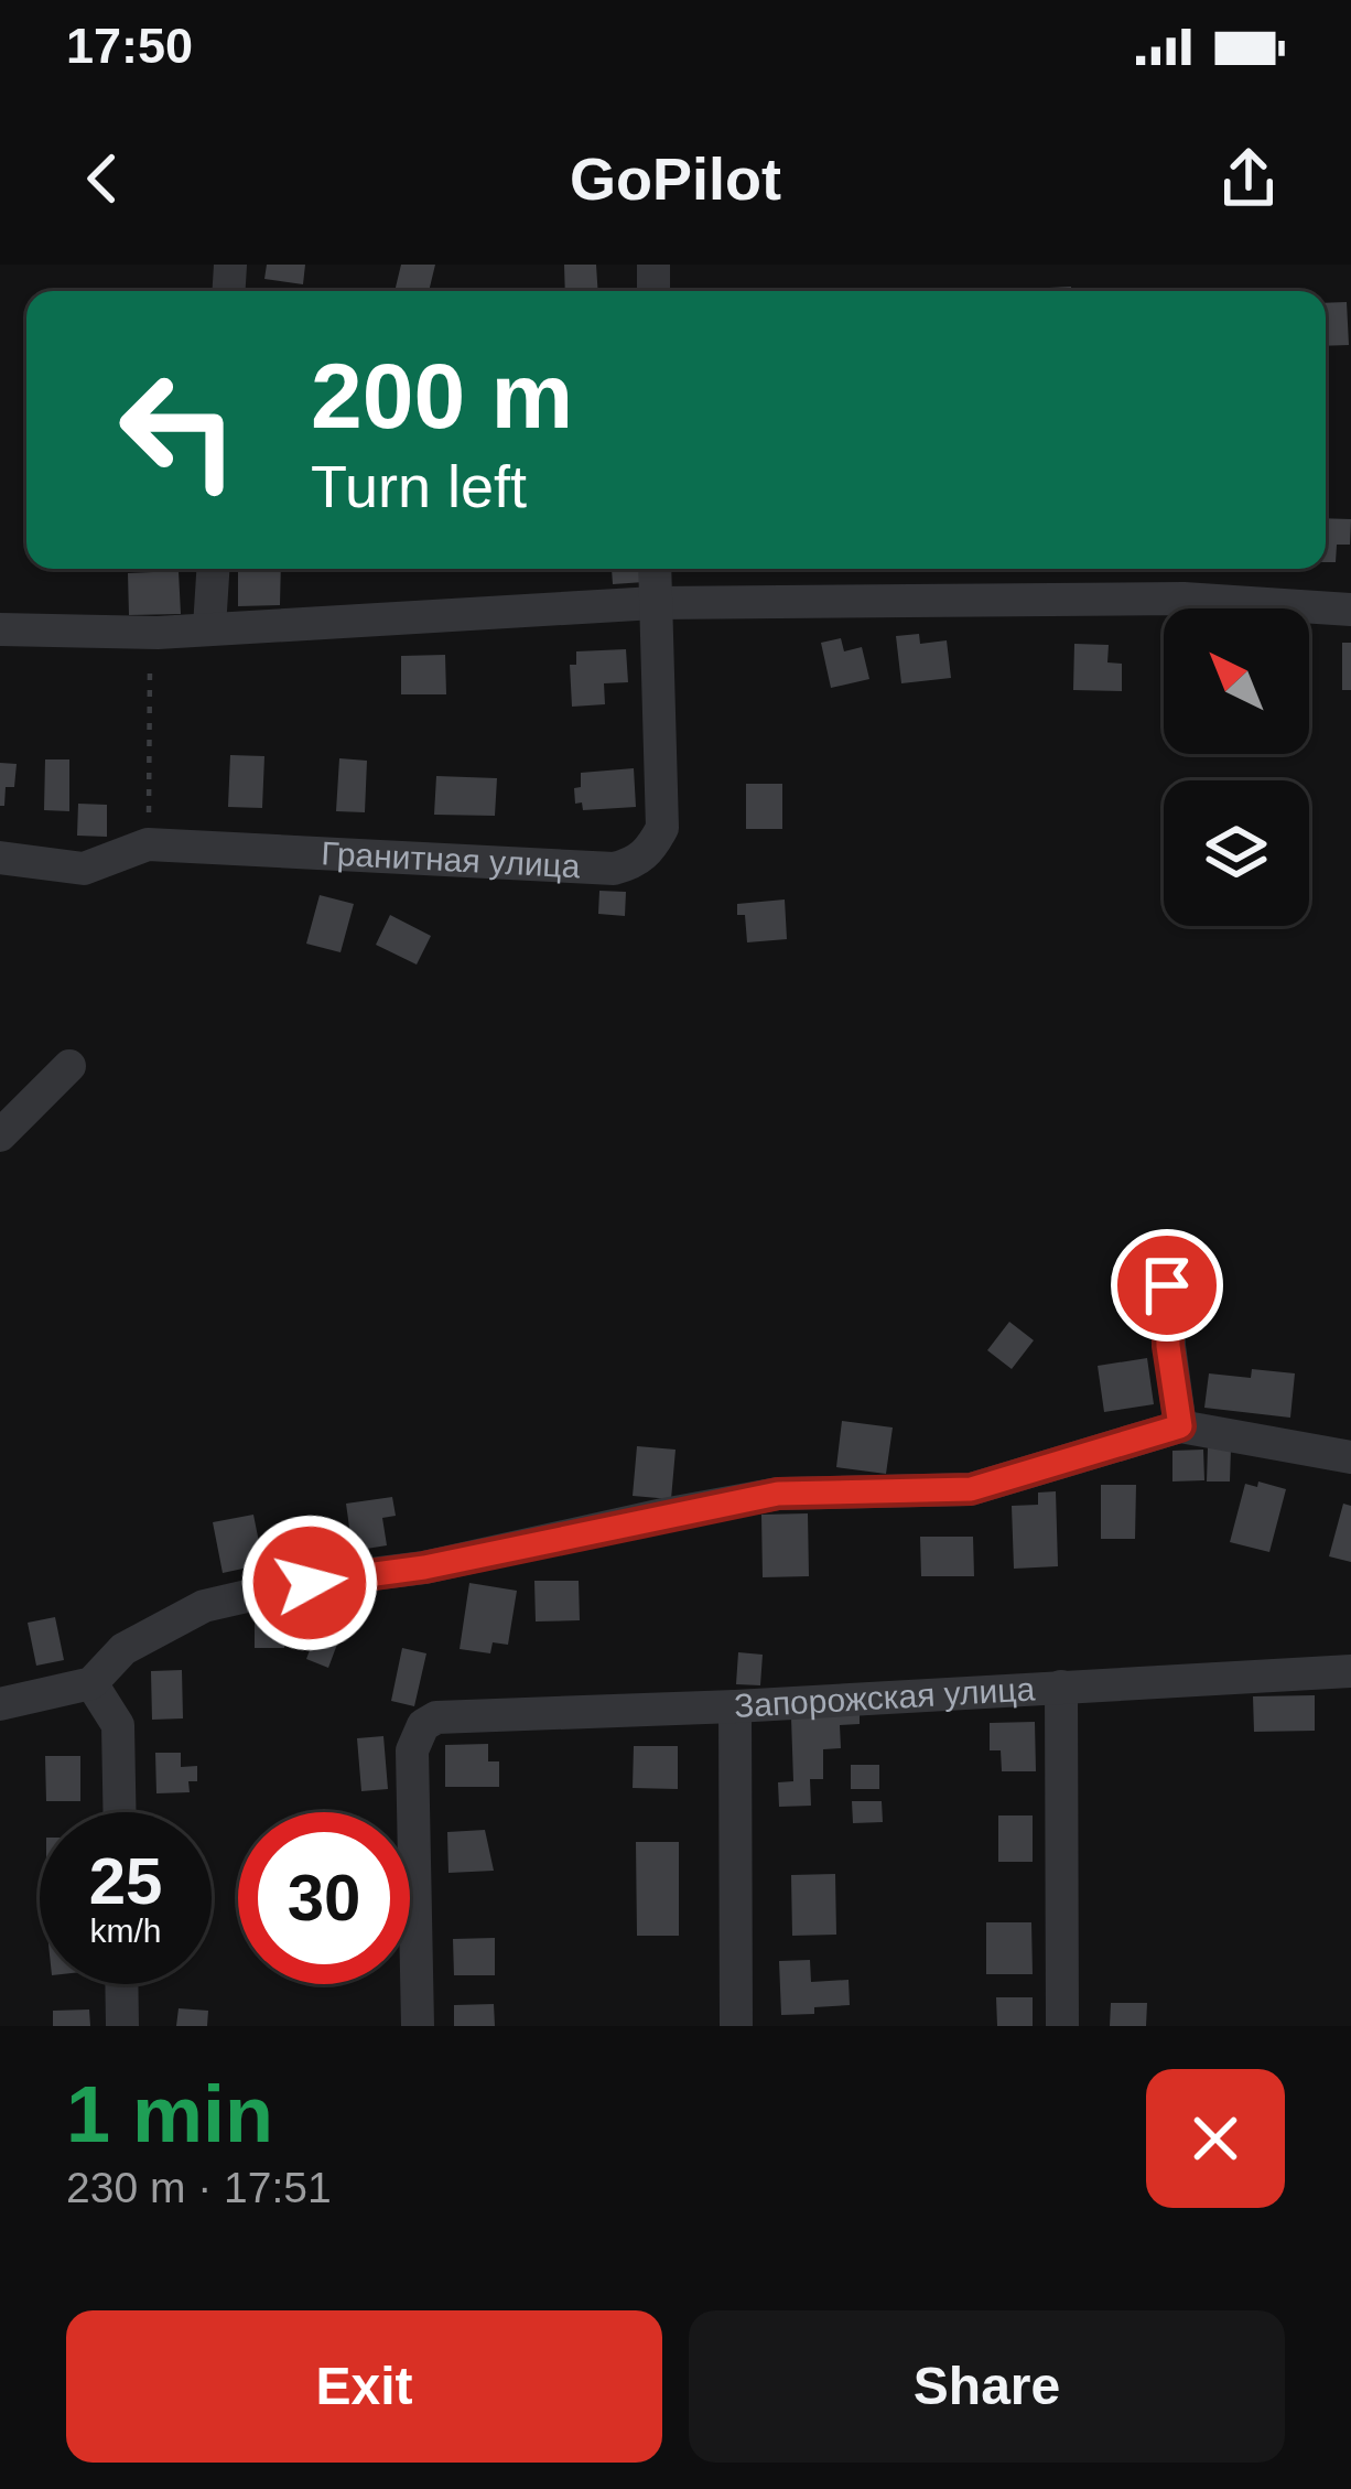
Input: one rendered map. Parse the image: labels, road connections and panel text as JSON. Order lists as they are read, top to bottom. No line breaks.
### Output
{"streets":{"street":["Гранитная улица","Запорожская улица"]},"north":"top left","page":{"status":"17:50","header":"GoPilot","turn":["200 m","Turn left"],"speed":"25 km/h","limit":"30","heading":["1 min","230 m · 17:51"],"buttons":["Exit","Share"]}}
